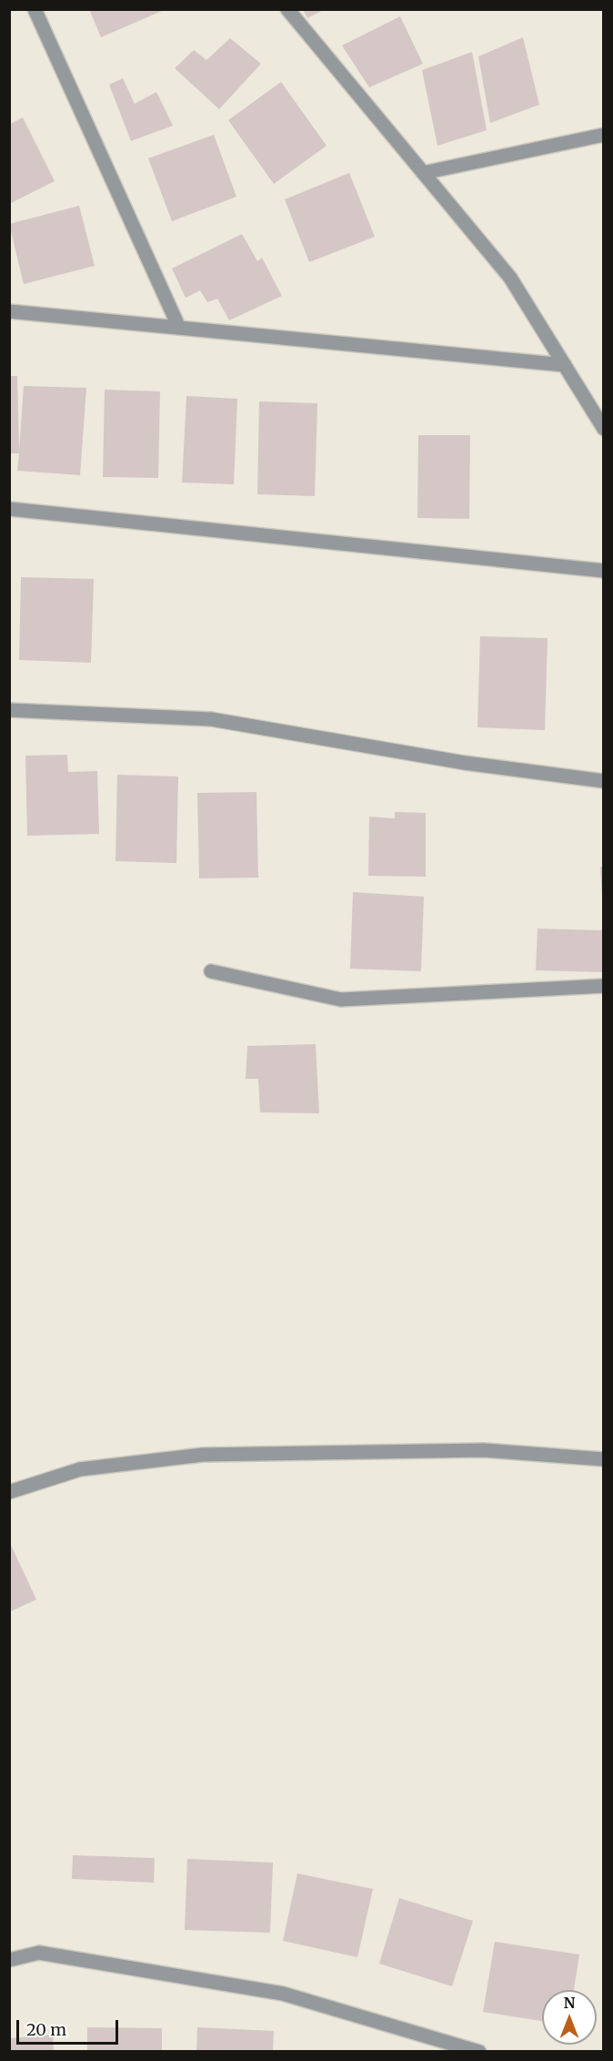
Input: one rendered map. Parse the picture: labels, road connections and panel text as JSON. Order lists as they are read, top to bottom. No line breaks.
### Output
{"scale_bar":"20 m","north":"top"}
